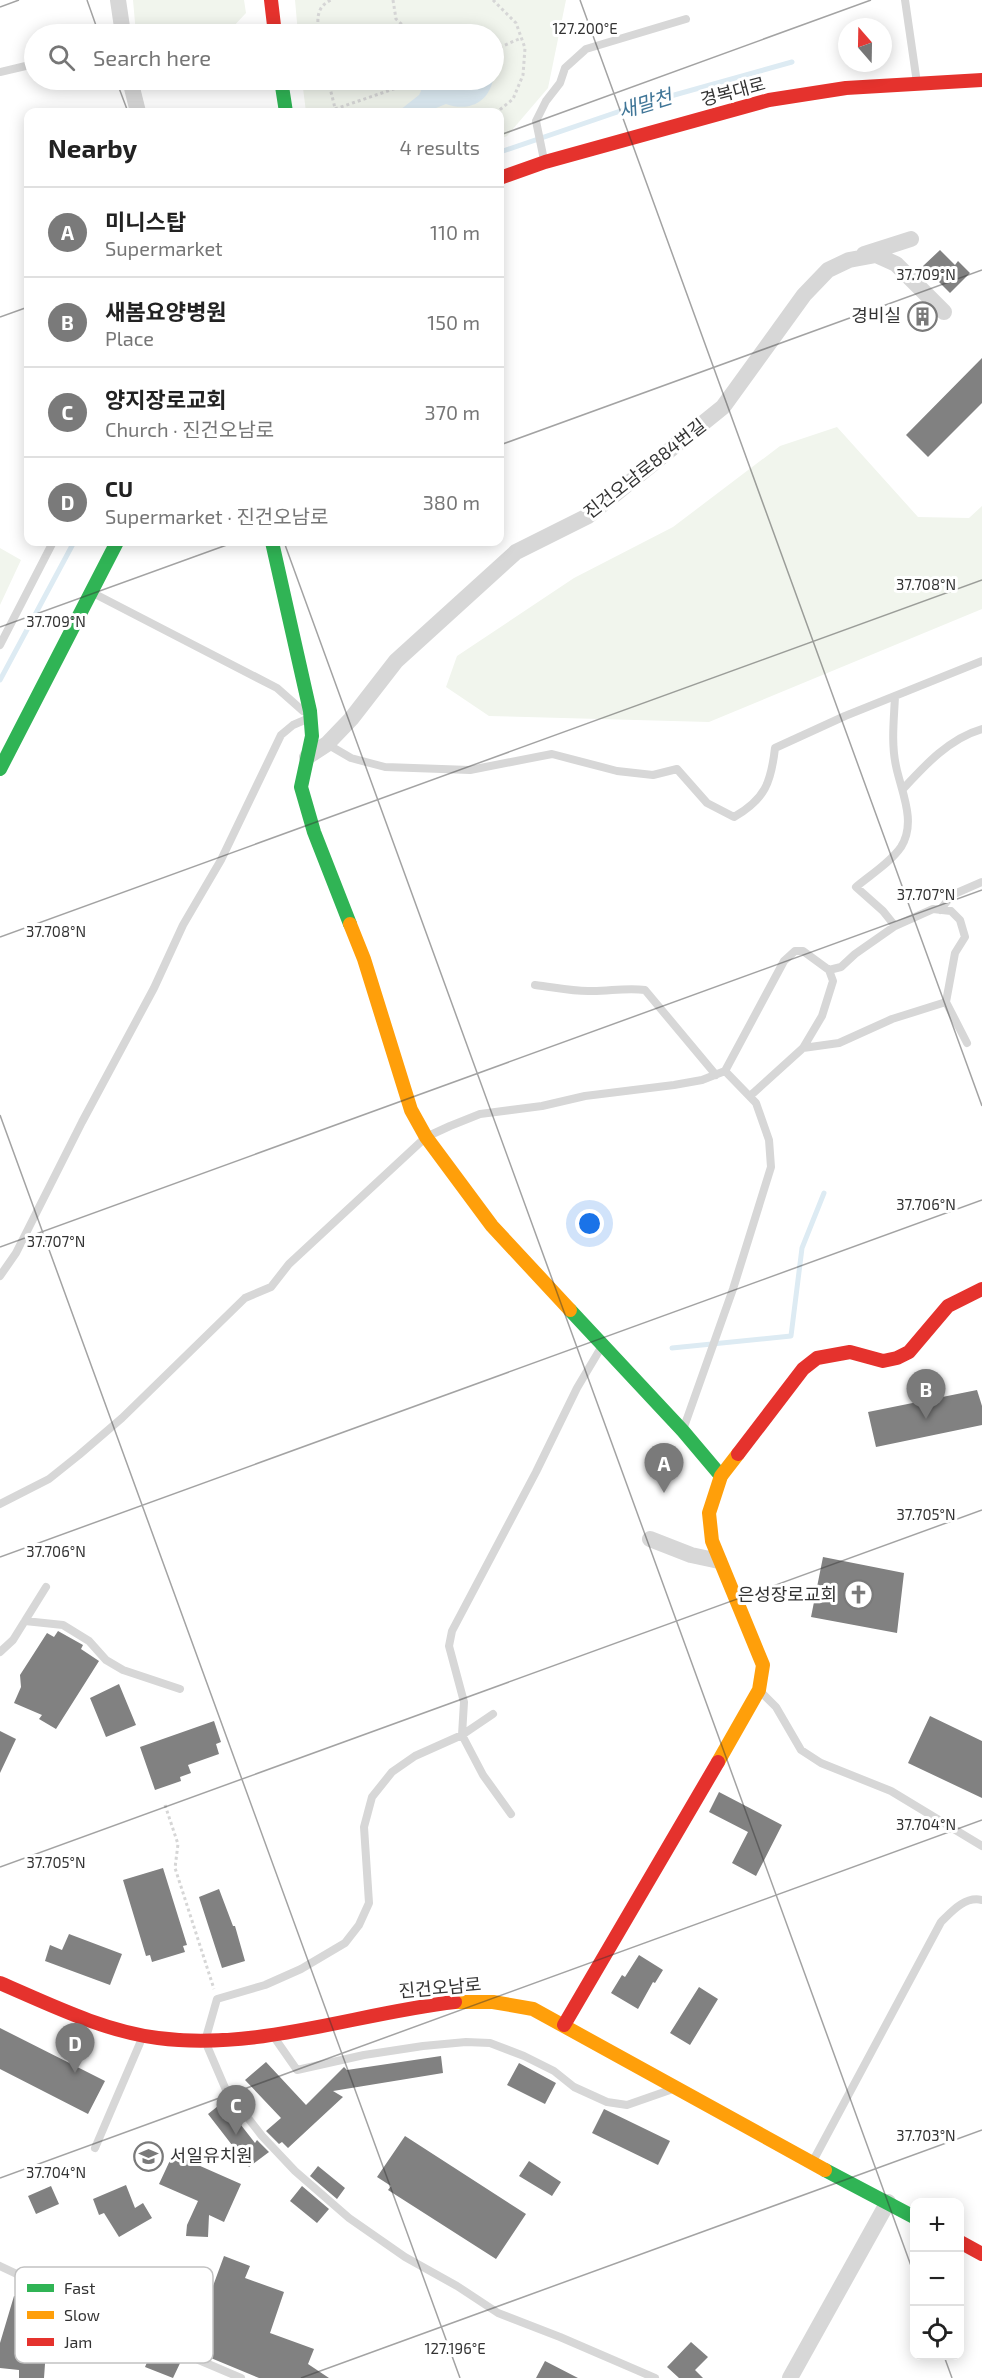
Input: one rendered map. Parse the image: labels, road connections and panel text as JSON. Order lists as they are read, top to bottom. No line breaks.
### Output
{"streets":{"street":["경복대로","진건오남로884번길","진건오남로"]},"water":["새말천"],"places":{"building":["경비실"],"church":["은성장로교회"],"school or university":["서일유치원"]},"legend":["Fast","Slow","Jam"],"north":"top","page":{"search":"Search here","heading":["Nearby","4 results"],"list":[{"mark":"A","name":"미니스탑","note":"Supermarket","value":"110 m"},{"mark":"B","name":"새봄요양병원","note":"Place","value":"150 m"},{"mark":"C","name":"양지장로교회","note":"Church · 진건오남로","value":"370 m"},{"mark":"D","name":"CU","note":"Supermarket · 진건오남로","value":"380 m"}],"pins":["B","A","D","C"],"map_buttons":["+","−"]},"coordinates":["127.200°E","37.709°N","37.708°N","37.707°N","37.706°N","37.705°N","37.704°N","37.703°N","127.196°E"]}
